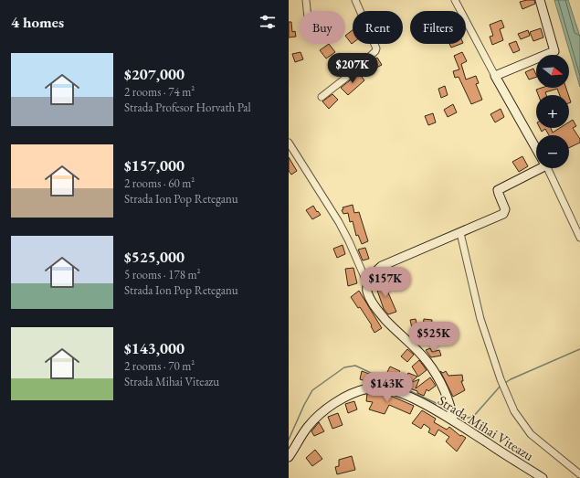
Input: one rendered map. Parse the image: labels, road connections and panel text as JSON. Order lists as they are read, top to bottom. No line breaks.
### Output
{"streets":{"street":["Strada Mihai Viteazu"]},"north":"right","page":{"heading":"4 homes","chip":["Buy","Rent","Filters"],"list":[{"name":"$207,000","note":"2 rooms · 74 m² · Strada Profesor Horvath Pal"},{"name":"$157,000","note":"2 rooms · 60 m² · Strada Ion Pop Reteganu"},{"name":"$525,000","note":"5 rooms · 178 m² · Strada Ion Pop Reteganu"},{"name":"$143,000","note":"2 rooms · 70 m² · Strada Mihai Viteazu"}],"price":["$207K","$157K","$525K","$143K"],"map_buttons":["+","−"]}}
